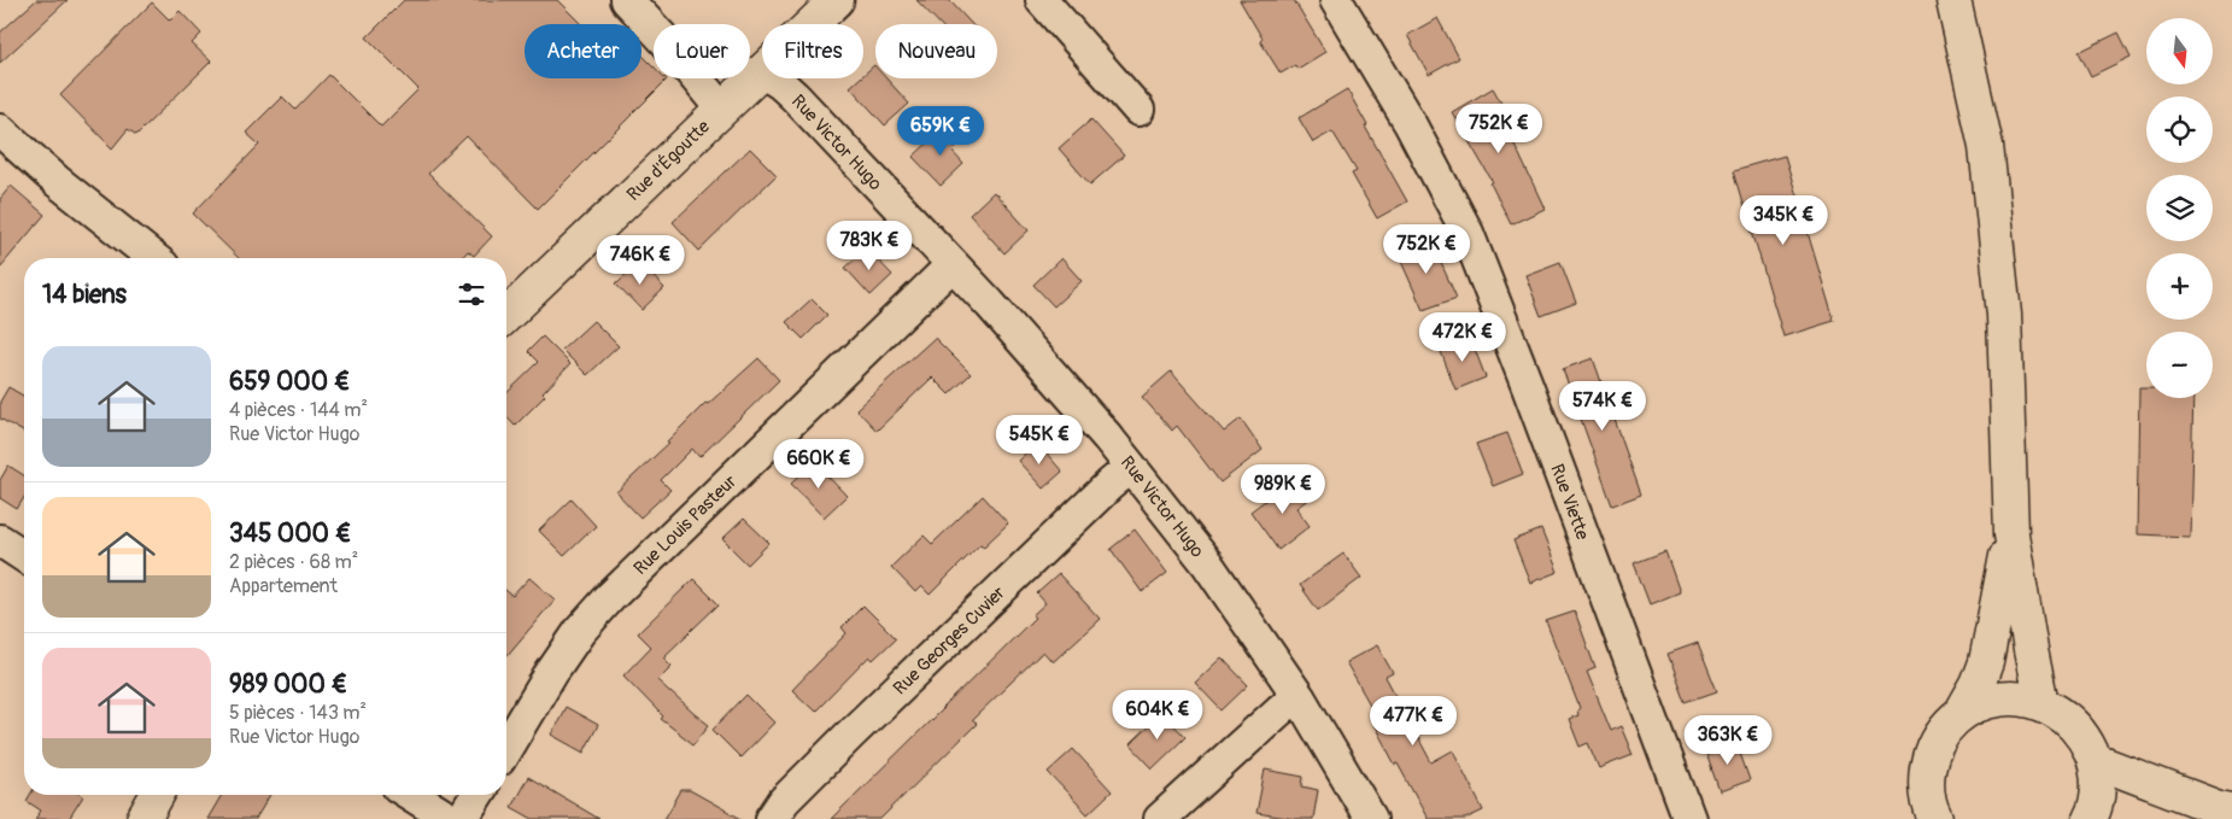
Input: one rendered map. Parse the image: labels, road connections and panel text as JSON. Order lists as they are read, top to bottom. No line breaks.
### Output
{"streets":{"main road":["Rue d'Égoutte"],"street":["Rue Victor Hugo","Rue Viette","Rue Louis Pasteur","Rue Georges Cuvier"]},"crossings":[["Rue Victor Hugo","Rue d'Égoutte"],["Rue Victor Hugo","Rue Louis Pasteur"],["Rue Victor Hugo","Rue Georges Cuvier"]],"north":"bottom","page":{"map_buttons":["+","−"],"chip":["Acheter","Louer","Filtres","Nouveau"],"price":["752K €","659K €","345K €","783K €","752K €","746K €","472K €","574K €","545K €","660K €","989K €","604K €","477K €","363K €"],"heading":"14 biens","list":[{"name":"659 000 €","note":"4 pièces · 144 m² · Rue Victor Hugo"},{"name":"345 000 €","note":"2 pièces · 68 m² · Appartement"},{"name":"989 000 €","note":"5 pièces · 143 m² · Rue Victor Hugo"}]}}
